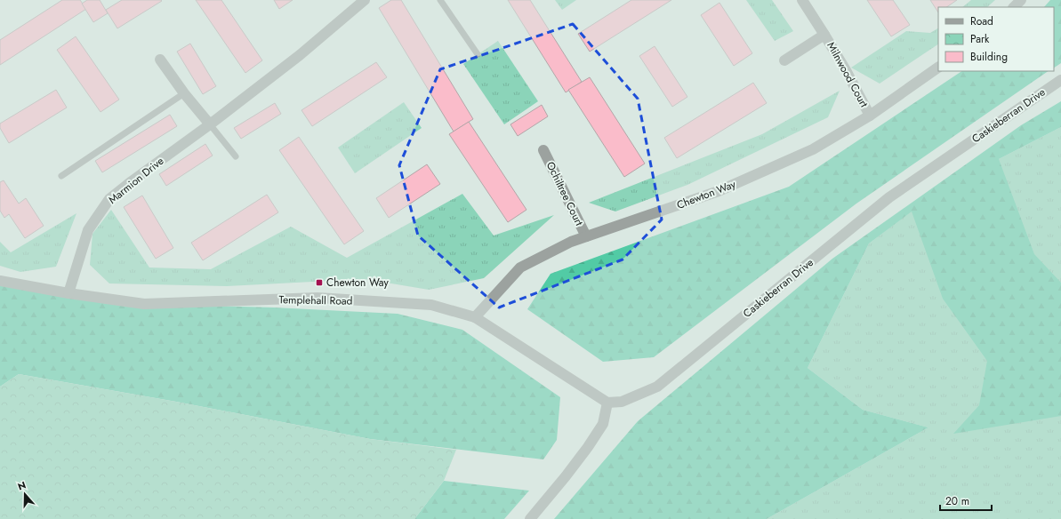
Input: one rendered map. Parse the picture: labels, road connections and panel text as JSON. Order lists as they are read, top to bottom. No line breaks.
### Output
{"streets":{"street":["Milnwood Court","Caskieberran Drive","Marmion Drive","Ochiltree Court","Chewton Way","Templehall Road"]},"crossings":[["Milnwood Court","Chewton Way"],["Caskieberran Drive","Templehall Road"],["Marmion Drive","Templehall Road"],["Ochiltree Court","Chewton Way"],["Chewton Way","Templehall Road"]],"places":{"transit":["Chewton Way"]},"legend":["Road","Park","Building"],"scale_bar":"20 m","north":"top"}
